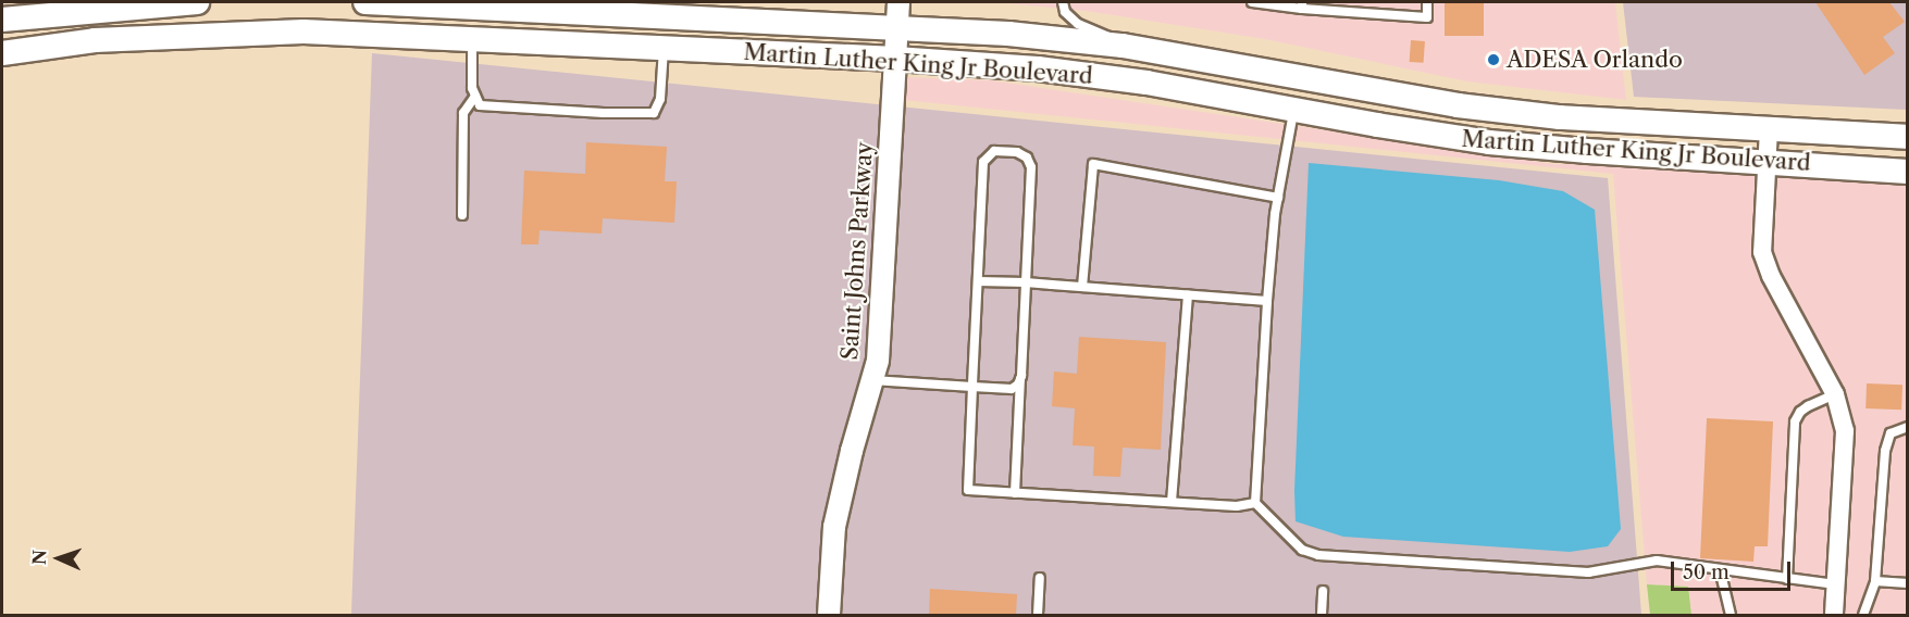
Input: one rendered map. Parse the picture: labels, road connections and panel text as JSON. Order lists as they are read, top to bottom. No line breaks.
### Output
{"streets":{"main road":["Martin Luther King Jr Boulevard"],"street":["Saint Johns Parkway"]},"crossings":[["Martin Luther King Jr Boulevard","Saint Johns Parkway"]],"places":["ADESA Orlando"],"scale_bar":"50 m","north":"left"}
